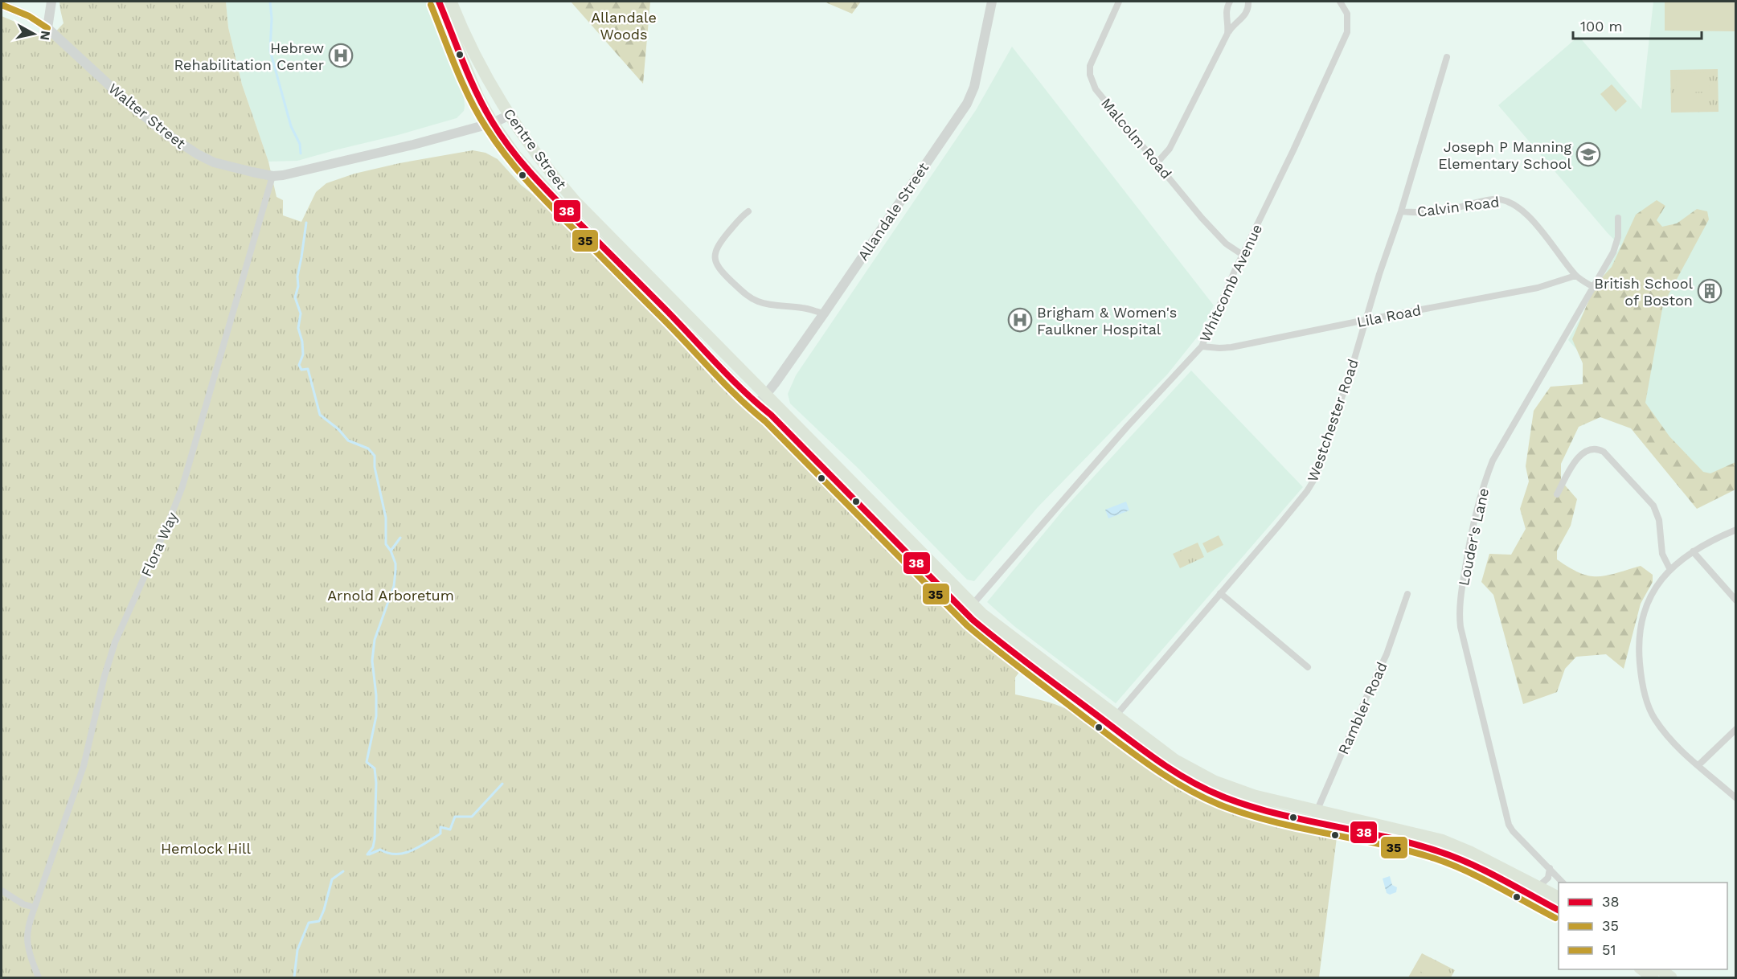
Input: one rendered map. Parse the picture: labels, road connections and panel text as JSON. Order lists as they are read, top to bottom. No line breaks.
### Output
{"streets":{"highway":["Centre Street"],"street":["Walter Street","Malcolm Road","Calvin Road","Allandale Street","Whitcomb Avenue","Lila Road","Westchester Road","Louder's Lane","Flora Way","Rambler Road"]},"crossings":[["Walter Street","Centre Street"],["Walter Street","Flora Way"],["Malcolm Road","Whitcomb Avenue"],["Centre Street","Allandale Street"],["Centre Street","Whitcomb Avenue"],["Centre Street","Westchester Road"],["Centre Street","Rambler Road"],["Calvin Road","Lila Road"],["Calvin Road","Westchester Road"],["Calvin Road","Louder's Lane"],["Whitcomb Avenue","Lila Road"],["Lila Road","Westchester Road"]],"parks":["Allandale Woods","Arnold Arboretum","Hemlock Hill"],"places":{"hospital":["Hebrew Rehabilitation Center","Brigham & Women's Faulkner Hospital"],"school or university":["Joseph P Manning Elementary School"],"building":["British School of Boston"]},"lines":["transit line 38","transit line 35","transit line 51"],"legend":["38","35","51"],"scale_bar":"100 m","north":"right"}
